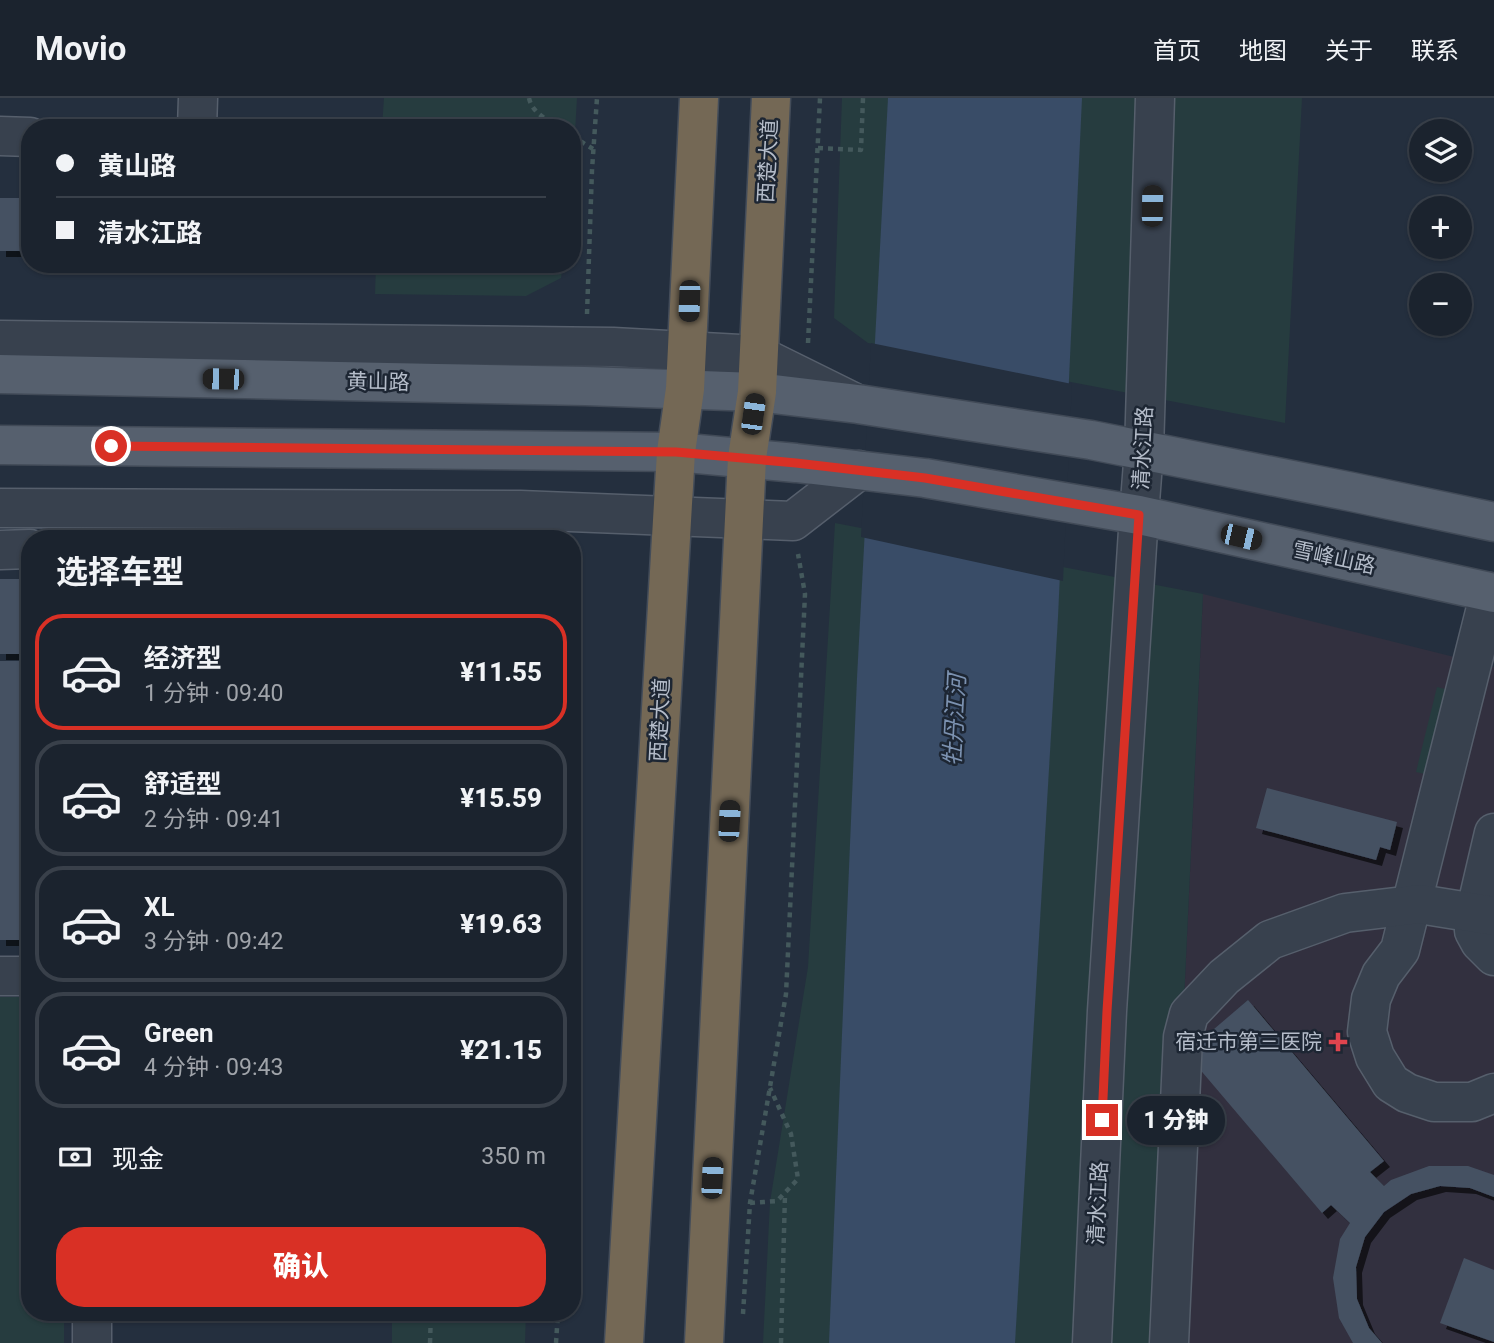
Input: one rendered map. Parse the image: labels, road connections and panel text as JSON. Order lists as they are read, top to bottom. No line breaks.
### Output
{"streets":{"highway":["西楚大道"],"main road":["黄山路","雪峰山路"],"street":["清水江路"]},"crossings":[["西楚大道","黄山路"],["西楚大道","雪峰山路"],["清水江路","雪峰山路"]],"water":["牡丹江河"],"places":{"health":["宿迁市第三医院"]},"page":{"header":"Movio","nav":["首页","地图","关于","联系"],"map_buttons":["+","−"],"banner":["黄山路","清水江路"],"heading":"选择车型","list":[{"name":"经济型","note":"1 分钟 · 09:40","value":"¥11.55"},{"name":"舒适型","note":"2 分钟 · 09:41","value":"¥15.59"},{"name":"XL","note":"3 分钟 · 09:42","value":"¥19.63"},{"name":"Green","note":"4 分钟 · 09:43","value":"¥21.15"}],"bubble":"1 分钟","pay":["现金","350 m"],"buttons":"确认"}}
